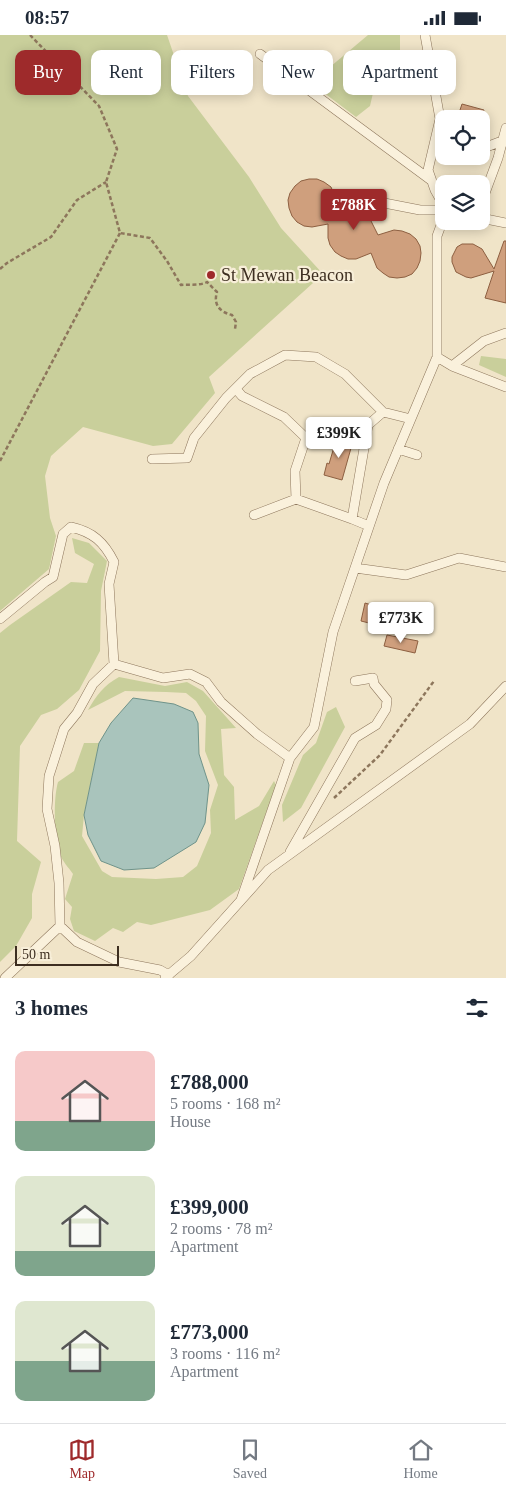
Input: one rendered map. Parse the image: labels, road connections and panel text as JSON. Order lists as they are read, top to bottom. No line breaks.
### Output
{"places":["St Mewan Beacon"],"scale_bar":"50 m","page":{"status":"08:57","chip":["Buy","Rent","Filters","New","Apartment"],"price":["£788K","£399K","£773K"],"scale":"50 m","heading":"3 homes","list":[{"name":"£788,000","note":"5 rooms · 168 m² · House"},{"name":"£399,000","note":"2 rooms · 78 m² · Apartment"},{"name":"£773,000","note":"3 rooms · 116 m² · Apartment"}],"tabs":["Map","Saved","Home"]}}
